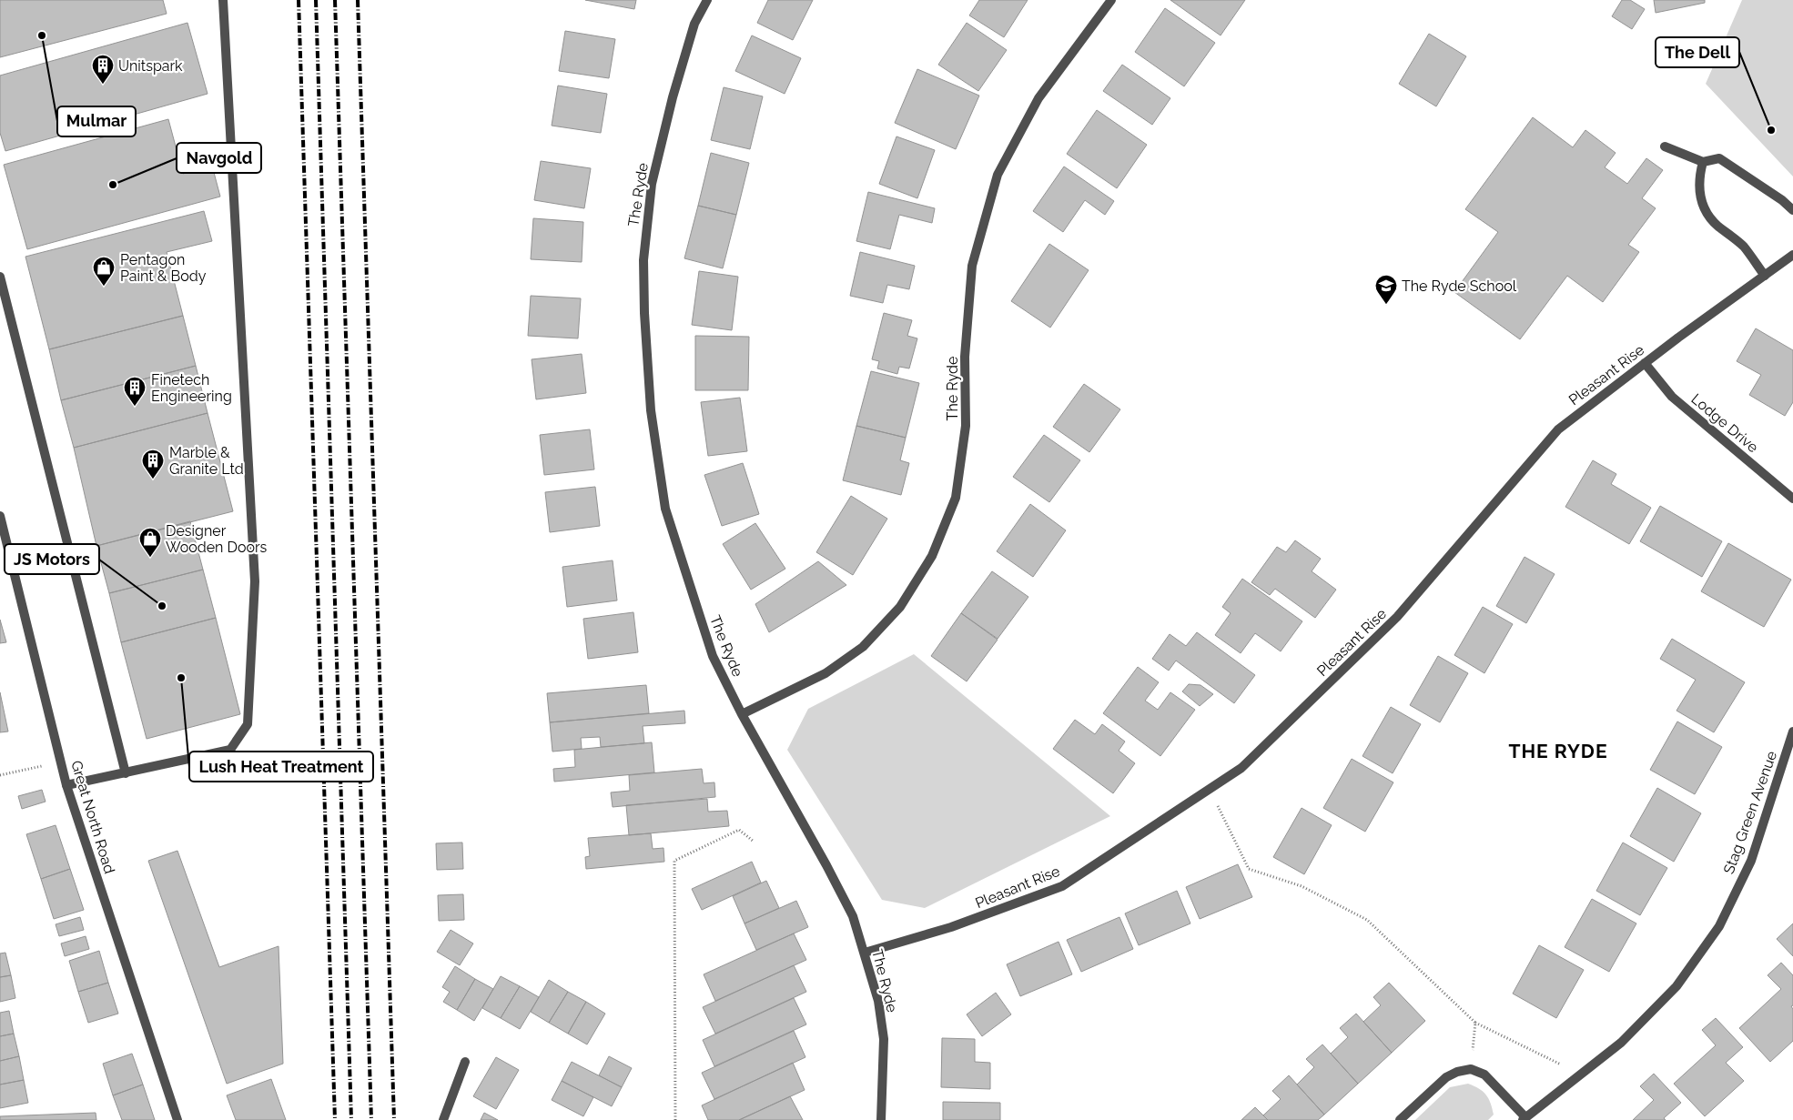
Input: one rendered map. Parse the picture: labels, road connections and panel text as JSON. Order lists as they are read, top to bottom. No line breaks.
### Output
{"streets":{"street":["The Ryde","Pleasant Rise","Lodge Drive","Stag Green Avenue","Great North Road"]},"crossings":[["The Ryde","Pleasant Rise"],["Pleasant Rise","Lodge Drive"]],"districts":["THE RYDE"],"places":{"other":["Mulmar","The Dell","Navgold","JS Motors","Lush Heat Treatment"],"building":["Unitspark","Finetech Engineering","Marble & Granite Ltd"],"shop":["Pentagon Paint & Body","Designer Wooden Doors"],"school or university":["The Ryde School"]}}
